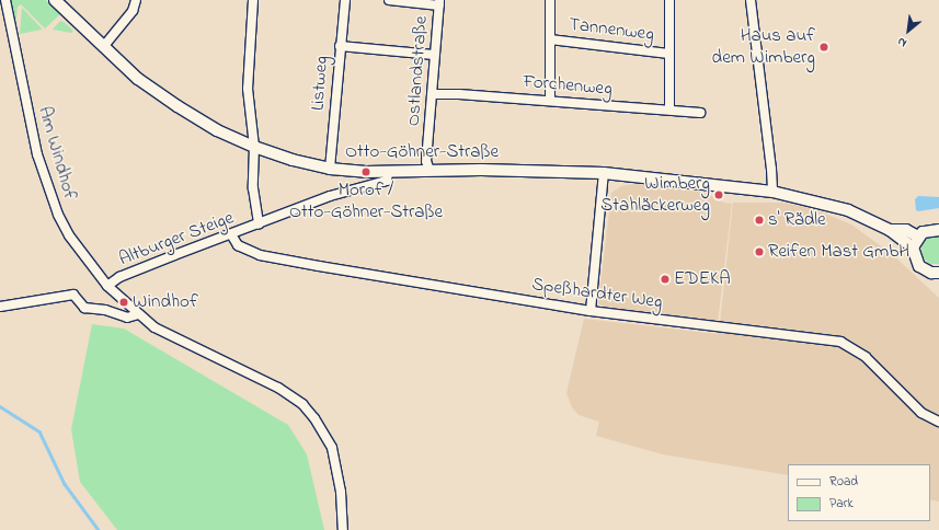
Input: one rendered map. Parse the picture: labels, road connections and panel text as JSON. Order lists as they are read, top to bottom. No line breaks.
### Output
{"streets":{"street":["Tannenweg","Ostlandstraße","Listweg","Forchenweg","Otto-Göhner-Straße","Am Windhof","Altburger Steige","Speßhardter Weg"]},"crossings":[["Ostlandstraße","Forchenweg"],["Ostlandstraße","Otto-Göhner-Straße"],["Listweg","Otto-Göhner-Straße"],["Otto-Göhner-Straße","Altburger Steige"],["Am Windhof","Altburger Steige"],["Altburger Steige","Speßhardter Weg"]],"places":["Haus auf dem Wimberg","Morof / Otto-Göhner-Straße","Wimberg Stahläckerweg","s' Rädle","Reifen Mast GmbH","EDEKA","Windhof"],"legend":["Road","Park"],"north":"bottom left"}
